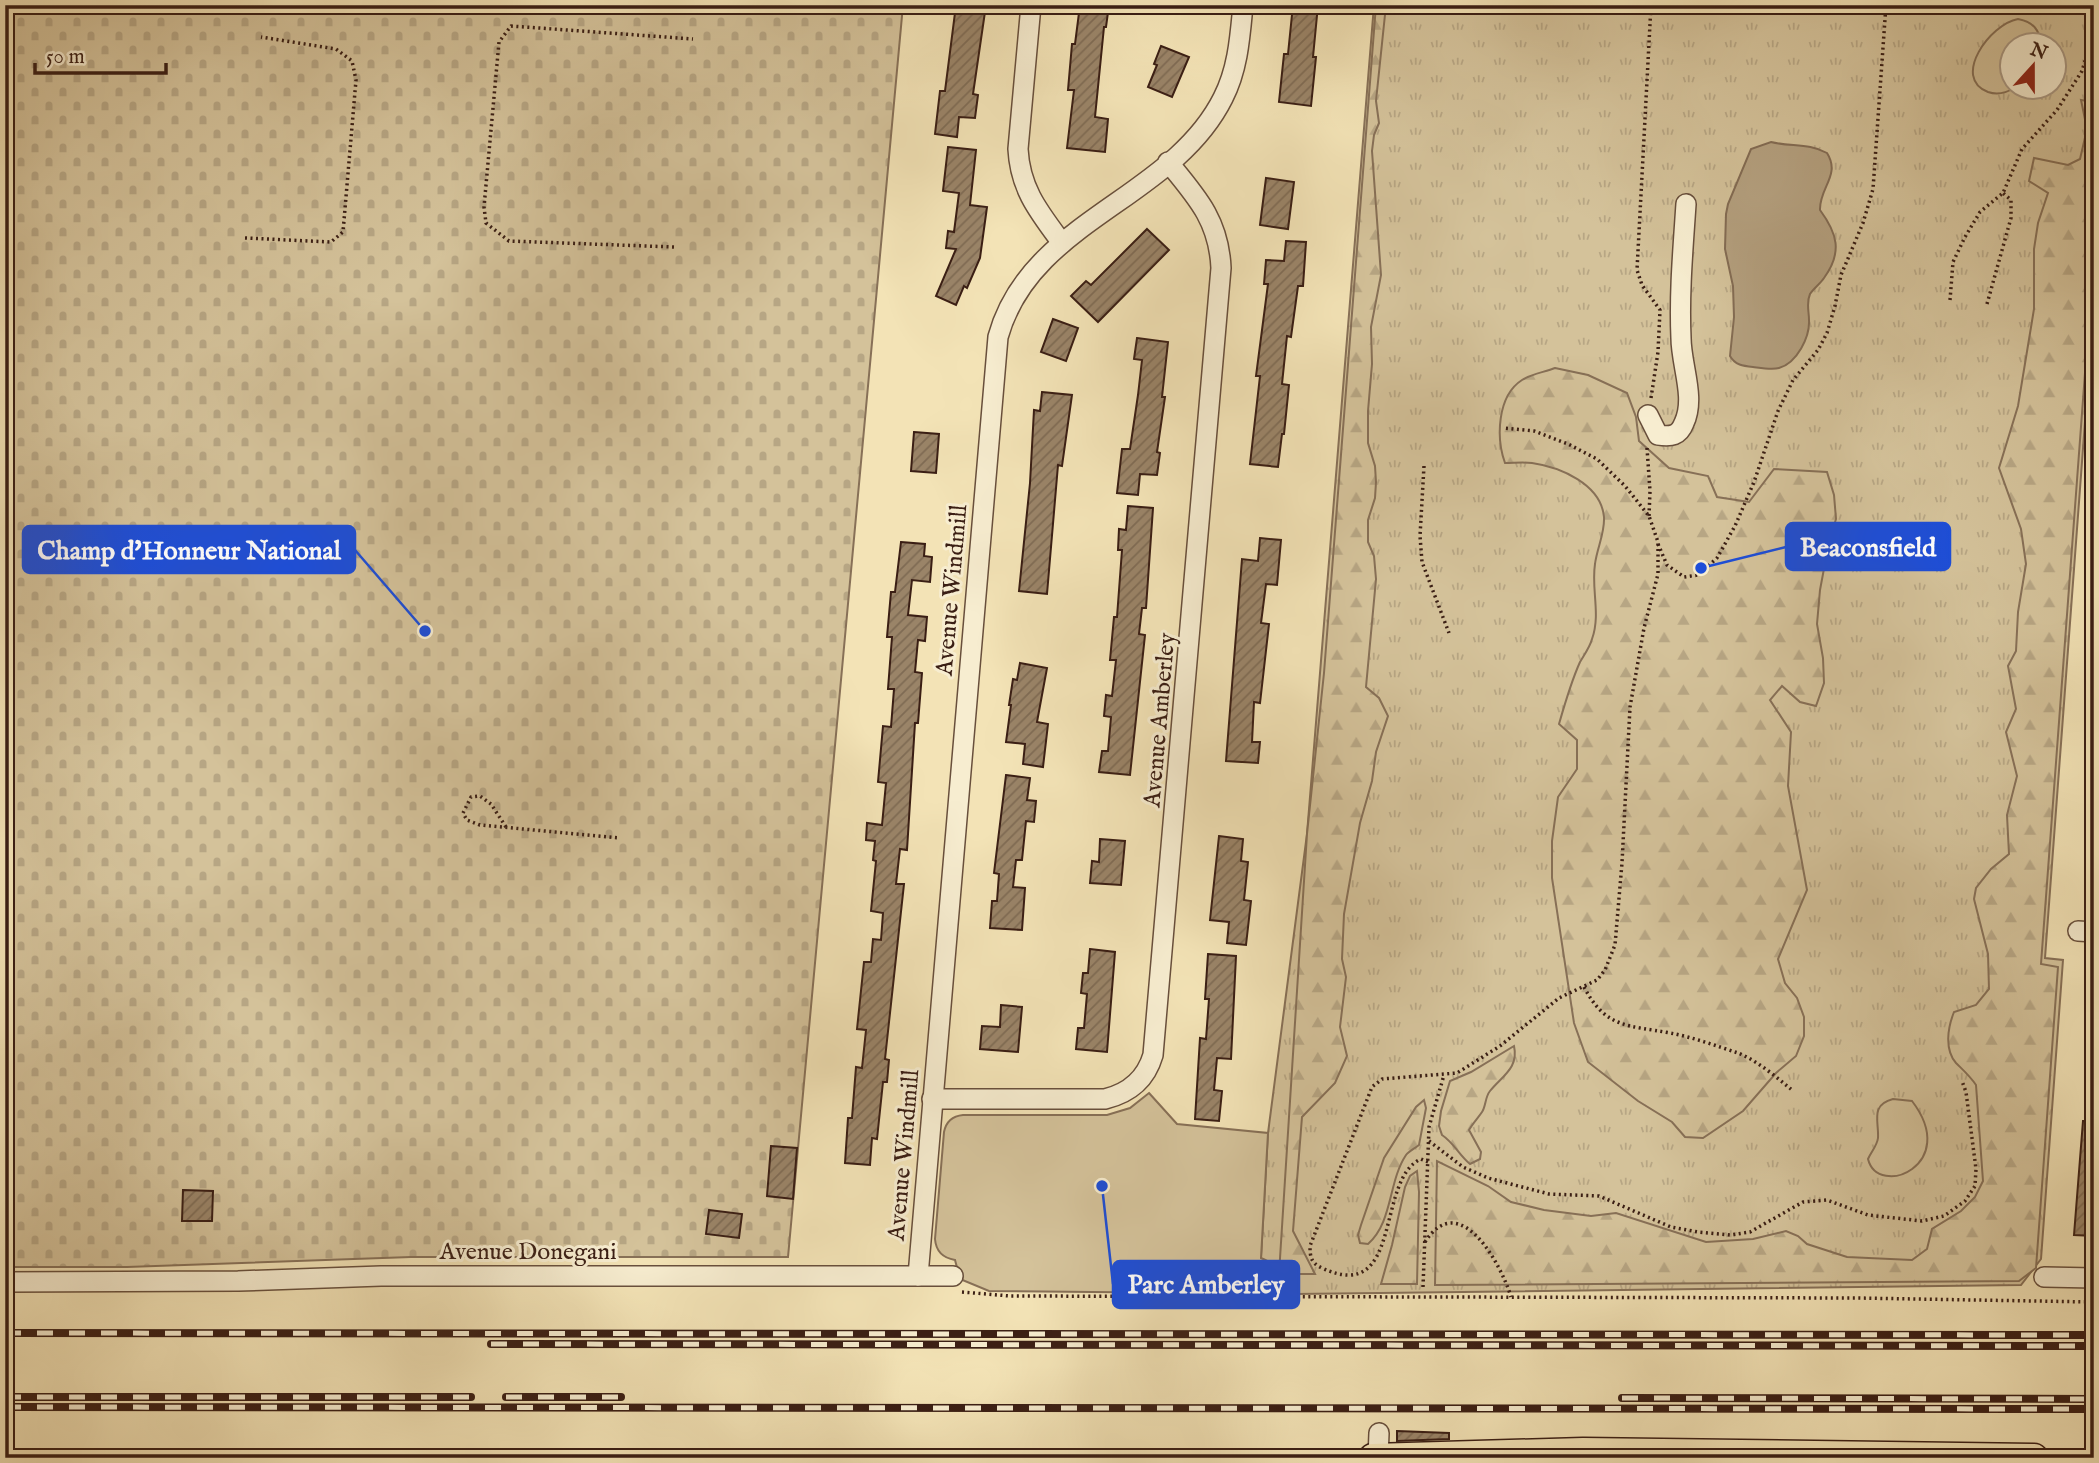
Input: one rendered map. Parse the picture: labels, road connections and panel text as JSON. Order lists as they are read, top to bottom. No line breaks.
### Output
{"streets":{"street":["Avenue Windmill","Avenue Amberley","Avenue Donegani"]},"crossings":[["Avenue Windmill","Avenue Amberley"],["Avenue Windmill","Avenue Donegani"]],"places":["Beaconsfield","Champ d'Honneur National","Parc Amberley"],"scale_bar":"50 m","north":"top"}
